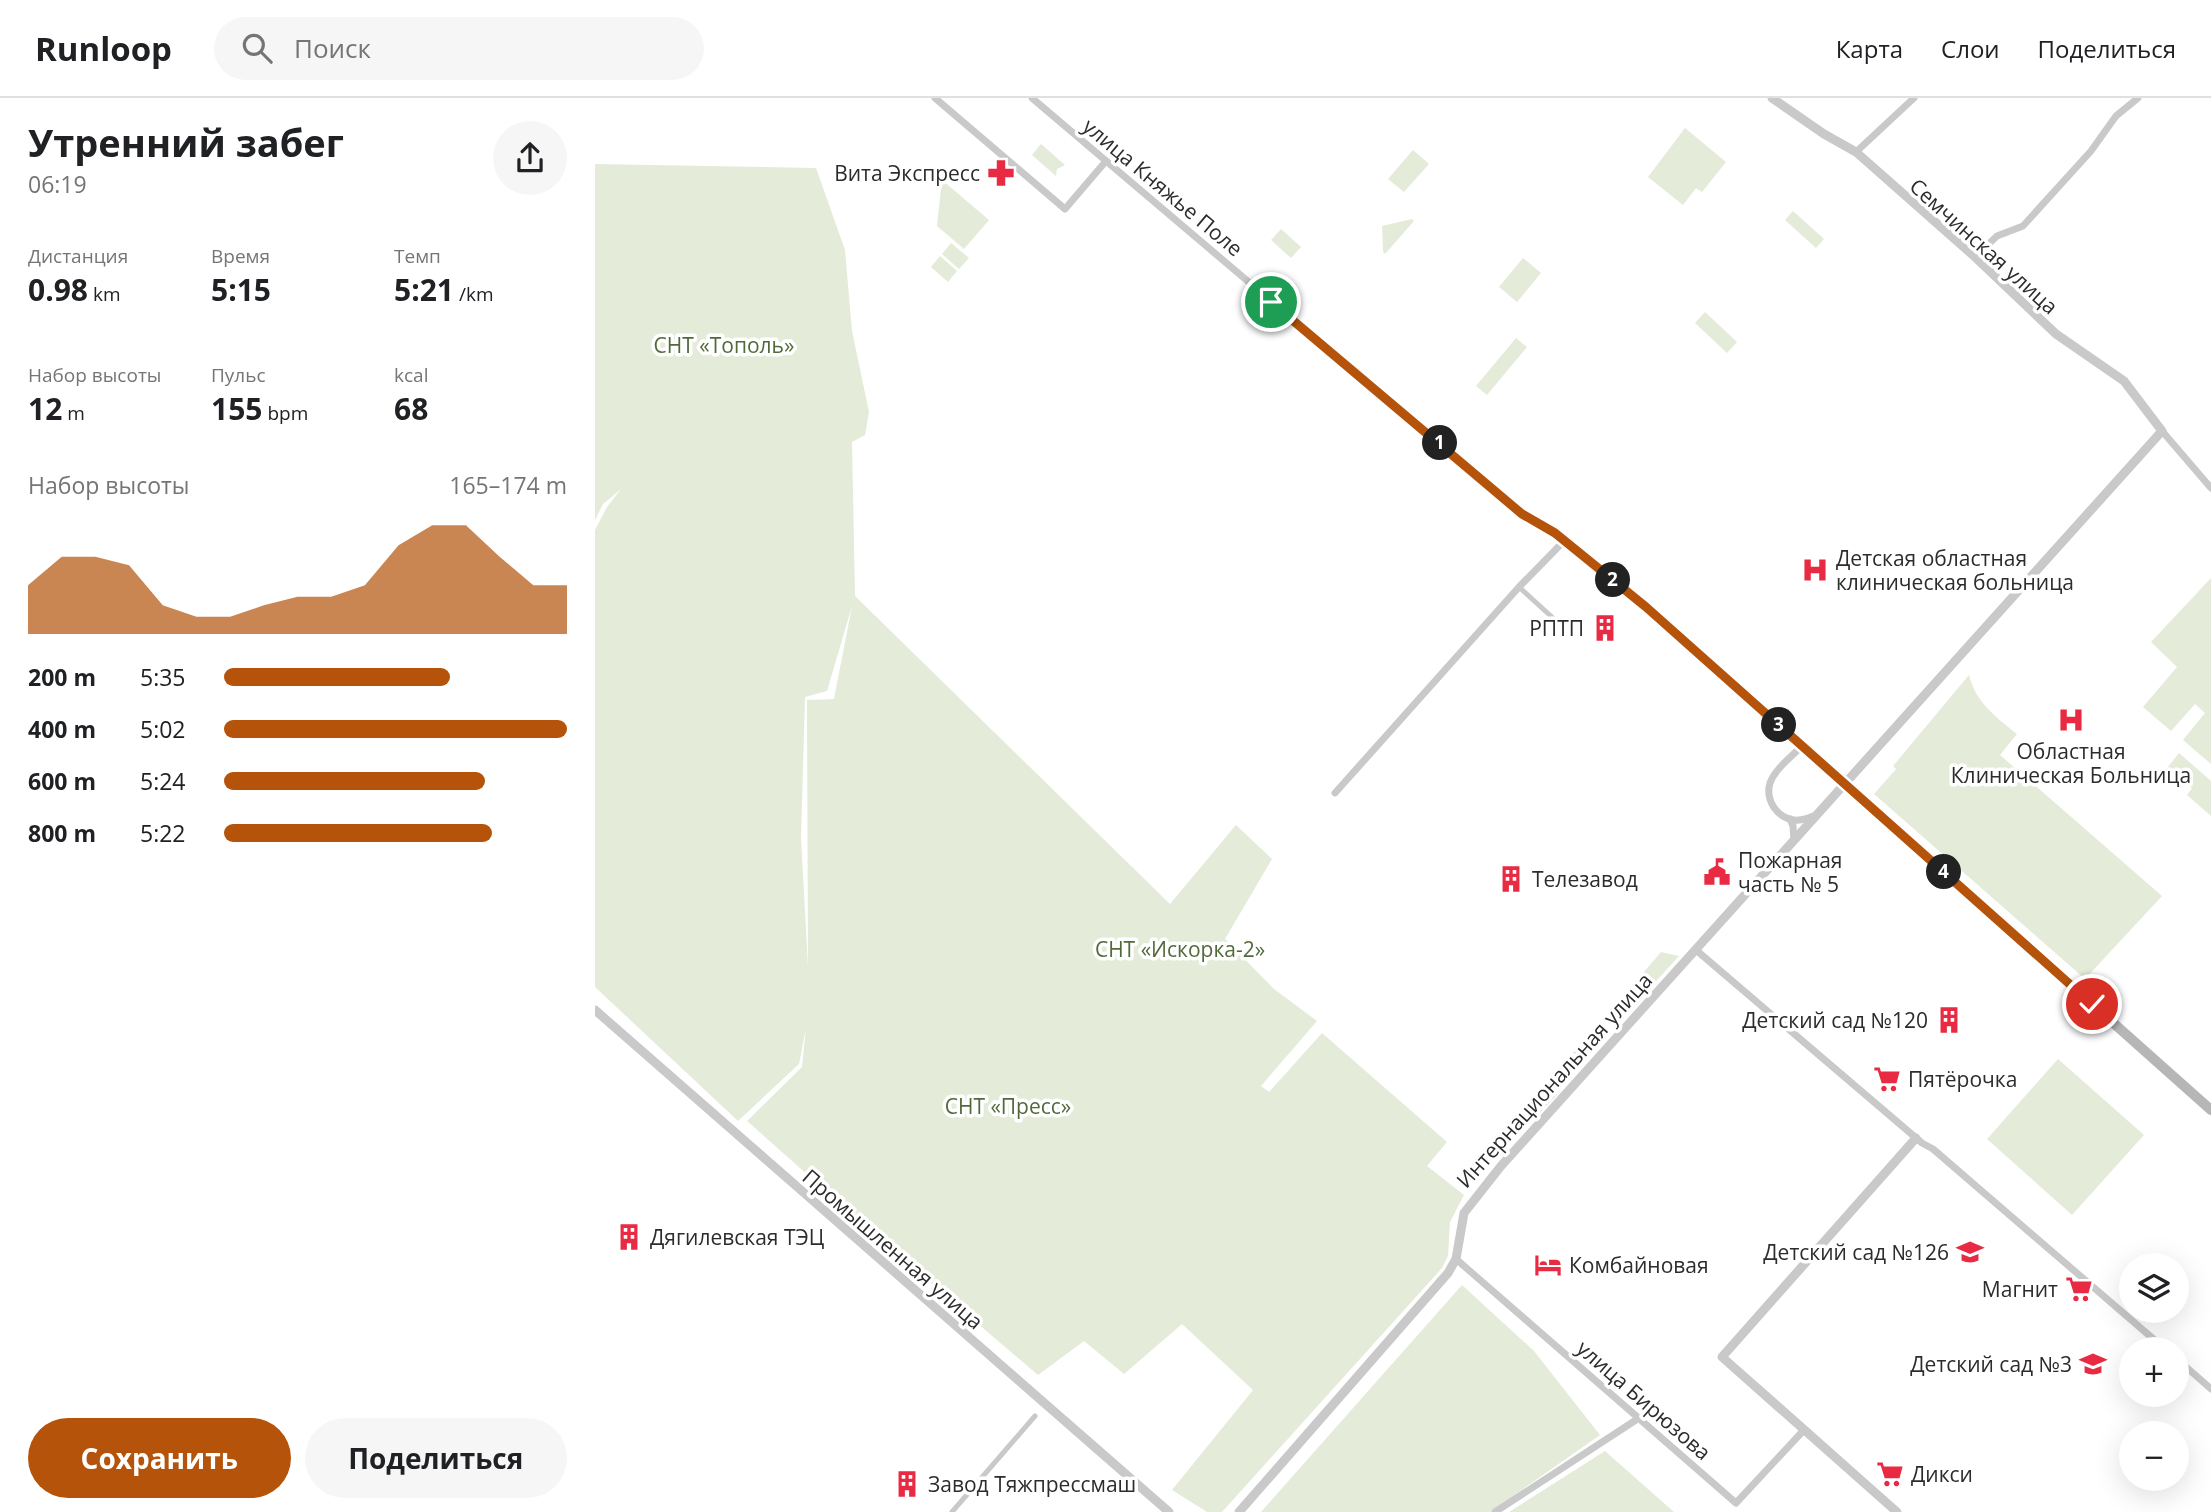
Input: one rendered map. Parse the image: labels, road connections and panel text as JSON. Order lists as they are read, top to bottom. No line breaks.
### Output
{"streets":{"street":["улица Княжье Поле","Семчинская улица","Интернациональная улица","Промышленная улица","улица Бирюзова"]},"crossings":[["Интернациональная улица","улица Бирюзова"]],"parks":["СНТ «Тополь»","СНТ «Искорка-2»","СНТ «Пресс»"],"places":{"pharmacy":["Вита Экспресс"],"hospital":["Детская областная клиническая больница","Областная Клиническая Больница"],"building":["РПТП","Телезавод","Детский сад №120","Дягилевская ТЭЦ","Завод Тяжпрессмаш"],"public building":["Пожарная часть № 5"],"supermarket":["Пятёрочка","Магнит","Дикси"],"school or university":["Детский сад №126","Детский сад №3"],"hotel":["Комбайновая"]},"page":{"header":"Runloop","search":"Поиск","nav":["Карта","Слои","Поделиться"],"heading":["Утренний забег","06:19"],"stats":[["Дистанция","0.98 km"],["Время","5:15"],["Темп","5:21 /km"],["Набор высоты","12 m"],["Пульс","155 bpm"],["kcal","68"]],"pins":["1","2","3","4"],"chart":["Набор высоты","165–174 m"],"list":[{"name":"200 m","note":"5:35"},{"name":"400 m","note":"5:02"},{"name":"600 m","note":"5:24"},{"name":"800 m","note":"5:22"}],"map_buttons":["+","−"],"buttons":["Сохранить","Поделиться"]}}
